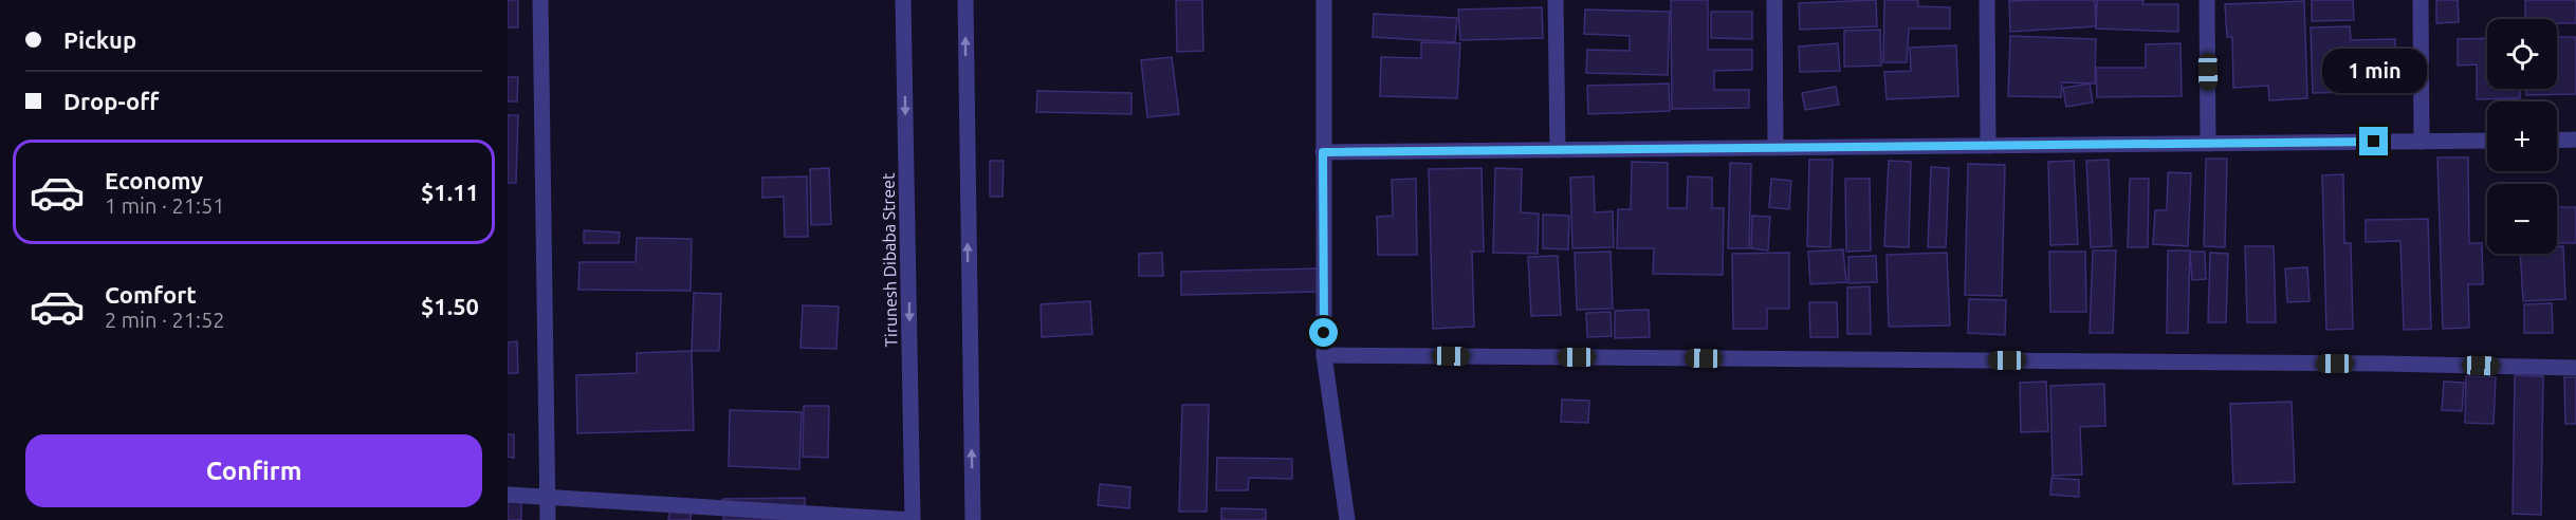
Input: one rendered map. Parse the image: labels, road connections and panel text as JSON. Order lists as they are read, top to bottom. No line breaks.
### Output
{"streets":{"street":["Tirunesh Dibaba Street"]},"page":{"banner":["Pickup","Drop-off"],"map_buttons":["+","−"],"bubble":"1 min","list":[{"name":"Economy","note":"1 min · 21:51","value":"$1.11"},{"name":"Comfort","note":"2 min · 21:52","value":"$1.50"}],"buttons":"Confirm"}}
